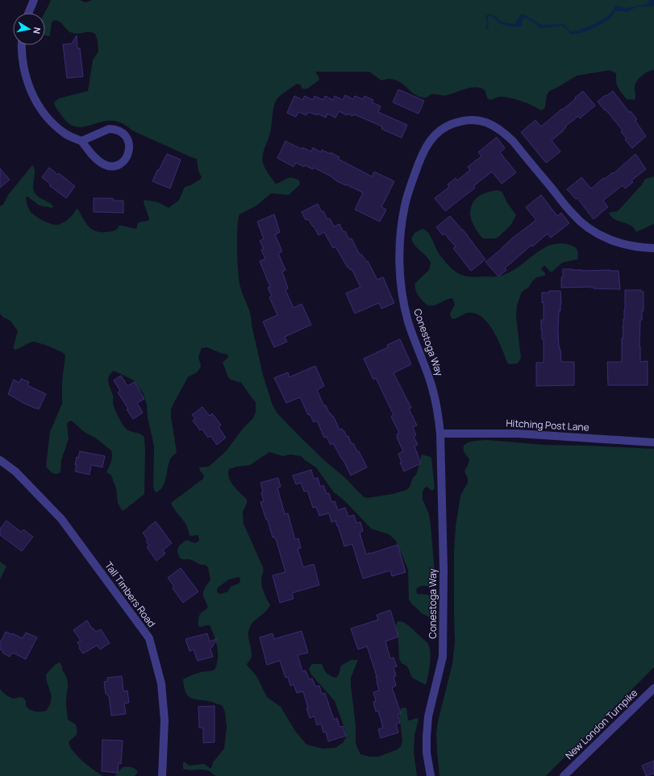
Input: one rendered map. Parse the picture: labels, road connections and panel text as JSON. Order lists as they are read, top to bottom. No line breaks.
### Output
{"streets":{"street":["Conestoga Way","Hitching Post Lane","Tall Timbers Road","New London Turnpike"]},"crossings":[["Conestoga Way","Hitching Post Lane"]],"north":"right"}
